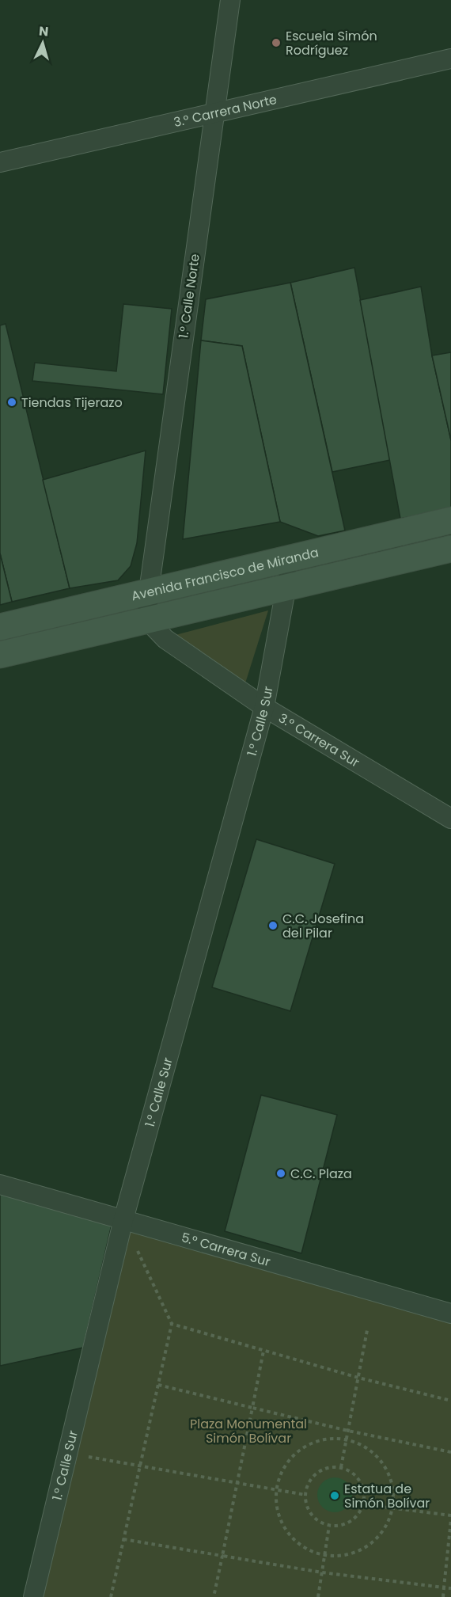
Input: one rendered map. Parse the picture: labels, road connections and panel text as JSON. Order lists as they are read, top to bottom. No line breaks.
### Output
{"streets":{"street":["3.° Carrera Norte","1.° Calle Norte","Avenida Francisco de Miranda","1.° Calle Sur","3.° Carrera Sur","5.° Carrera Sur"]},"crossings":[["3.° Carrera Norte","1.° Calle Norte"],["1.° Calle Norte","Avenida Francisco de Miranda"],["1.° Calle Norte","3.° Carrera Sur"],["Avenida Francisco de Miranda","1.° Calle Sur"],["1.° Calle Sur","3.° Carrera Sur"],["1.° Calle Sur","5.° Carrera Sur"]],"parks":["Plaza Monumental Simón Bolívar"],"places":["Escuela Simón Rodríguez","Tiendas Tijerazo","C.C. Josefina del Pilar","C.C. Plaza","Estatua de Simón Bolívar"],"north":"top"}
